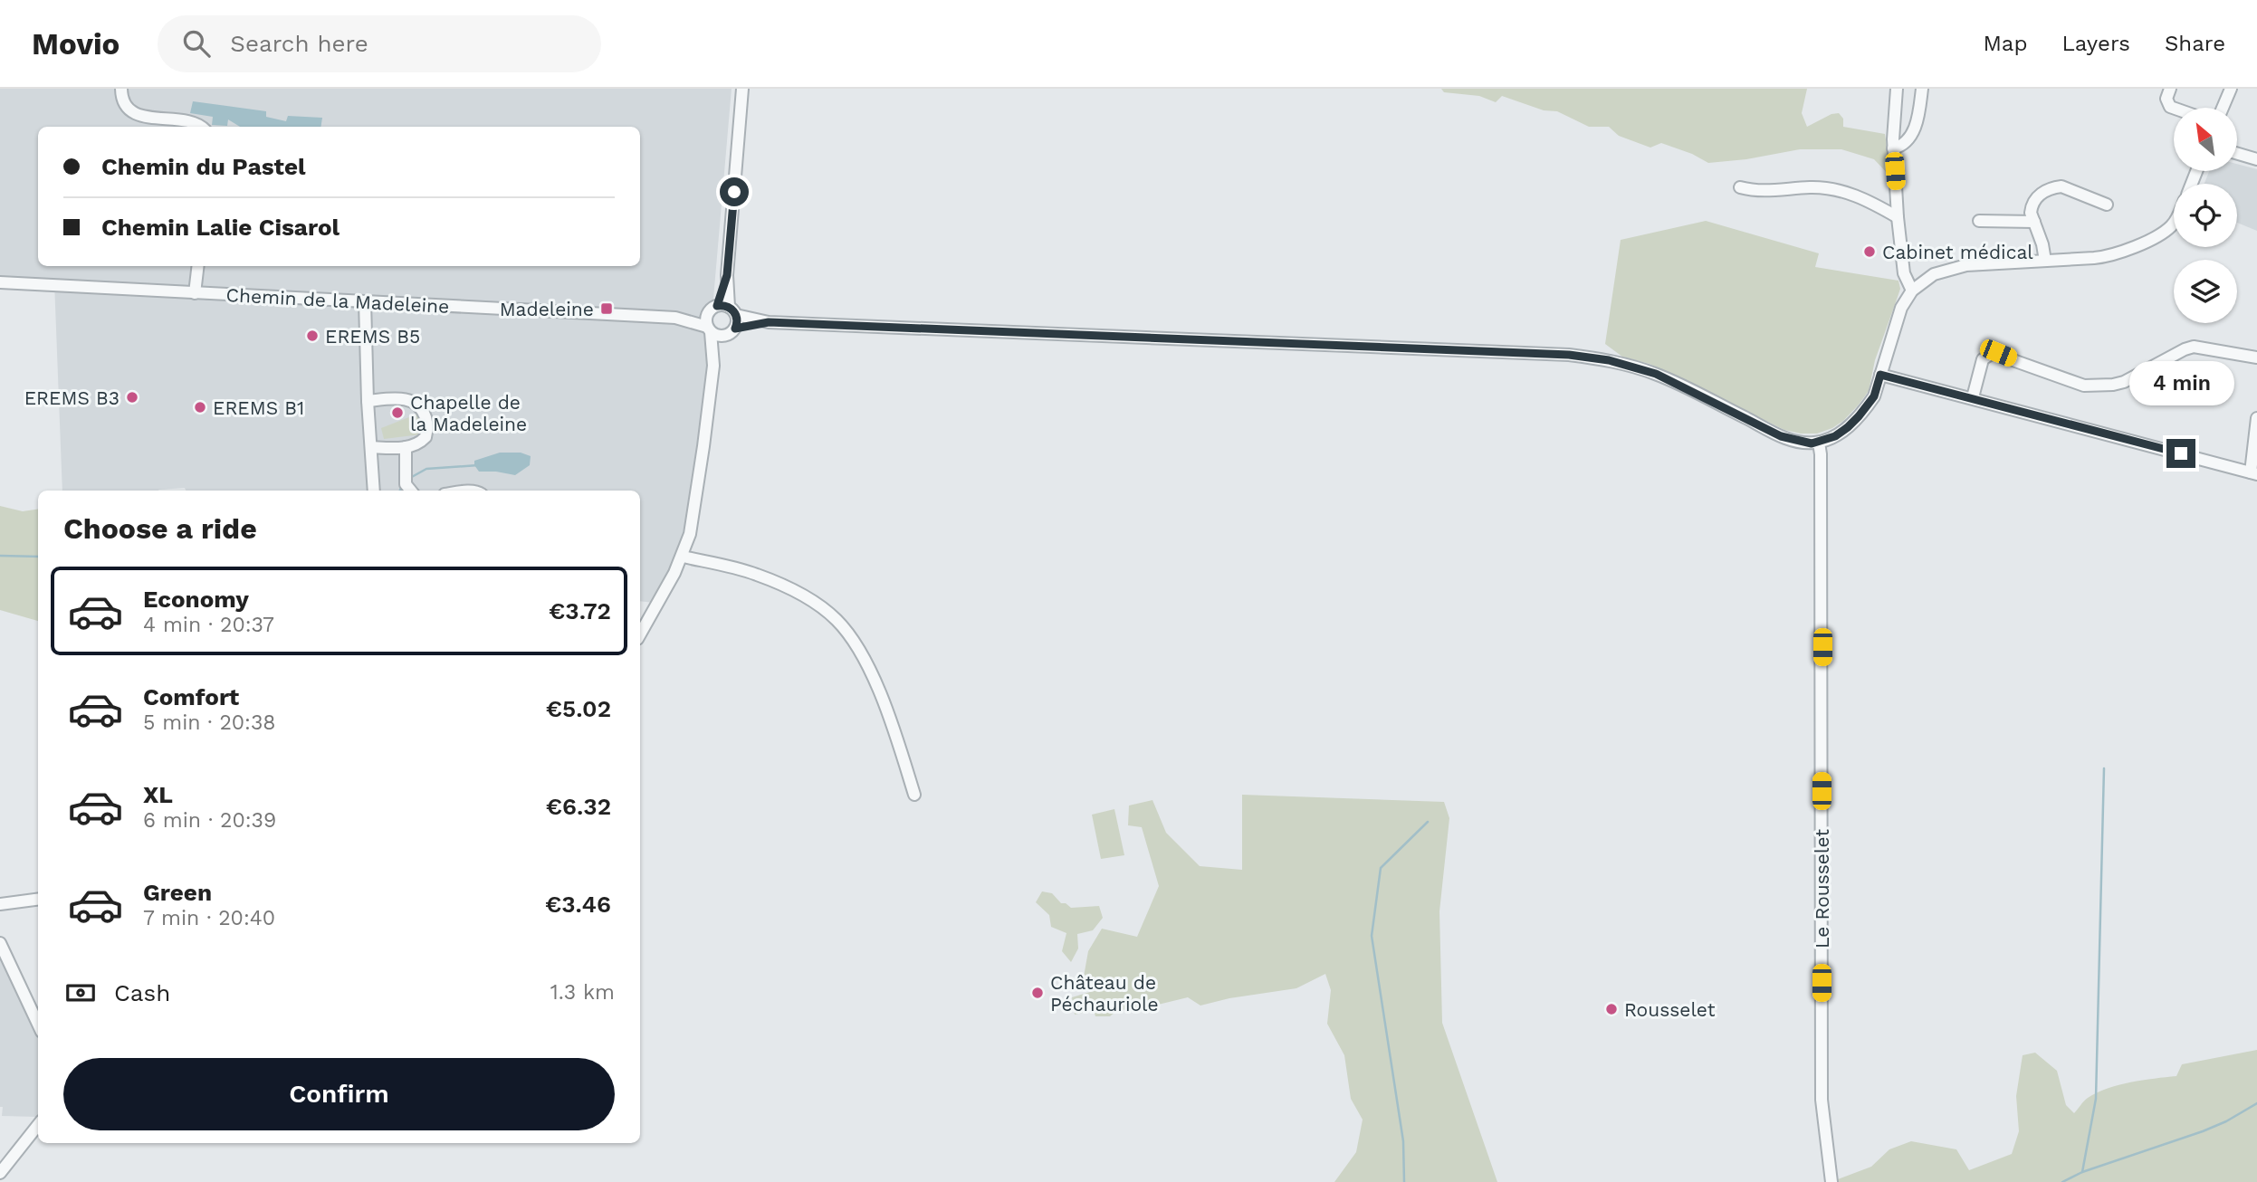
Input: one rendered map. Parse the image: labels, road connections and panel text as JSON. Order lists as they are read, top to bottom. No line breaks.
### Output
{"streets":{"street":["Chemin de la Madeleine","Le Rousselet"]},"places":{"other":["Cabinet médical","EREMS B5","EREMS B3","EREMS B1","Chapelle de la Madeleine","Château de Péchauriole","Rousselet"],"transit":["Madeleine"]},"north":"top left","page":{"header":"Movio","search":"Search here","nav":["Map","Layers","Share"],"banner":["Chemin du Pastel","Chemin Lalie Cisarol"],"bubble":"4 min","heading":"Choose a ride","list":[{"name":"Economy","note":"4 min · 20:37","value":"€3.72"},{"name":"Comfort","note":"5 min · 20:38","value":"€5.02"},{"name":"XL","note":"6 min · 20:39","value":"€6.32"},{"name":"Green","note":"7 min · 20:40","value":"€3.46"}],"pay":["Cash","1.3 km"],"buttons":"Confirm"}}
